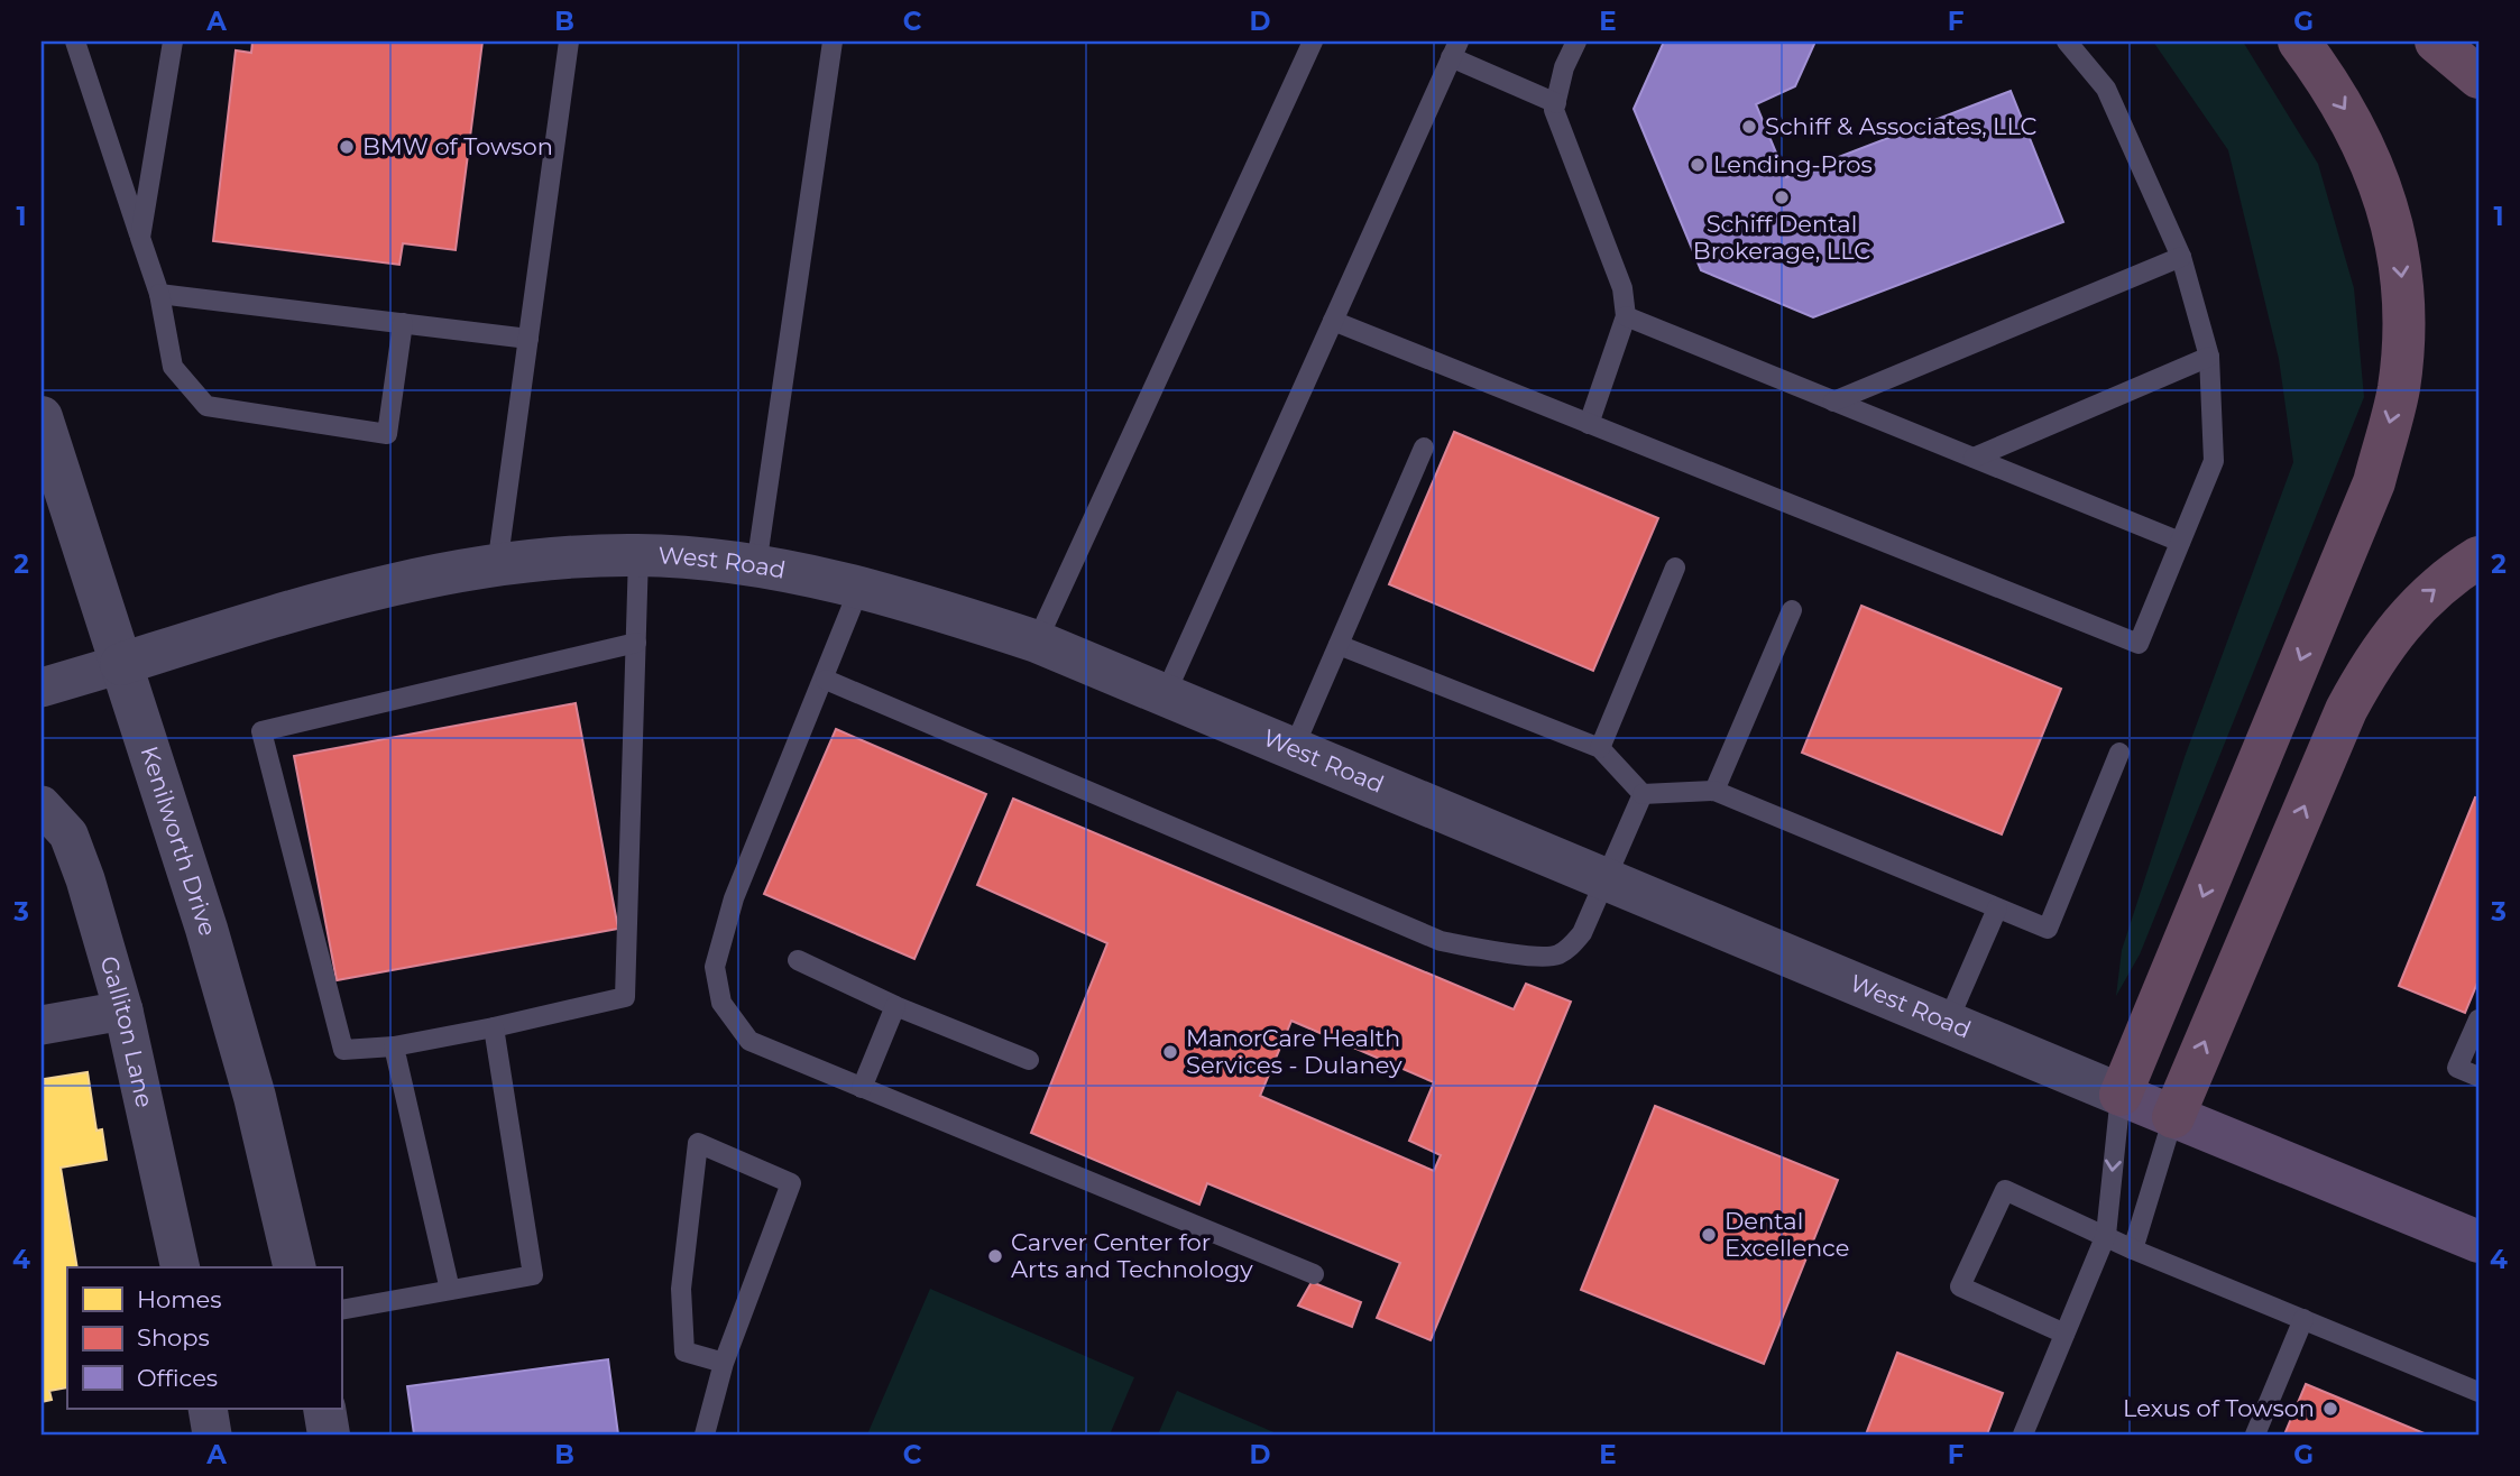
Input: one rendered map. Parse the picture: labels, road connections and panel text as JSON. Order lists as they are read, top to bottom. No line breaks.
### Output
{"streets":{"main road":["West Road"],"street":["Kenilworth Drive","Galliton Lane"]},"crossings":[["West Road","Kenilworth Drive"]],"places":["Schiff & Associates, LLC","BMW of Towson","Lending-Pros","Schiff Dental Brokerage, LLC","ManorCare Health Services - Dulaney","Dental Excellence","Carver Center for Arts and Technology","Lexus of Towson"],"legend":["Homes","Shops","Offices"],"grid":{"columns":["A","B","C","D","E","F","G"],"rows":["1","2","3","4"]}}
